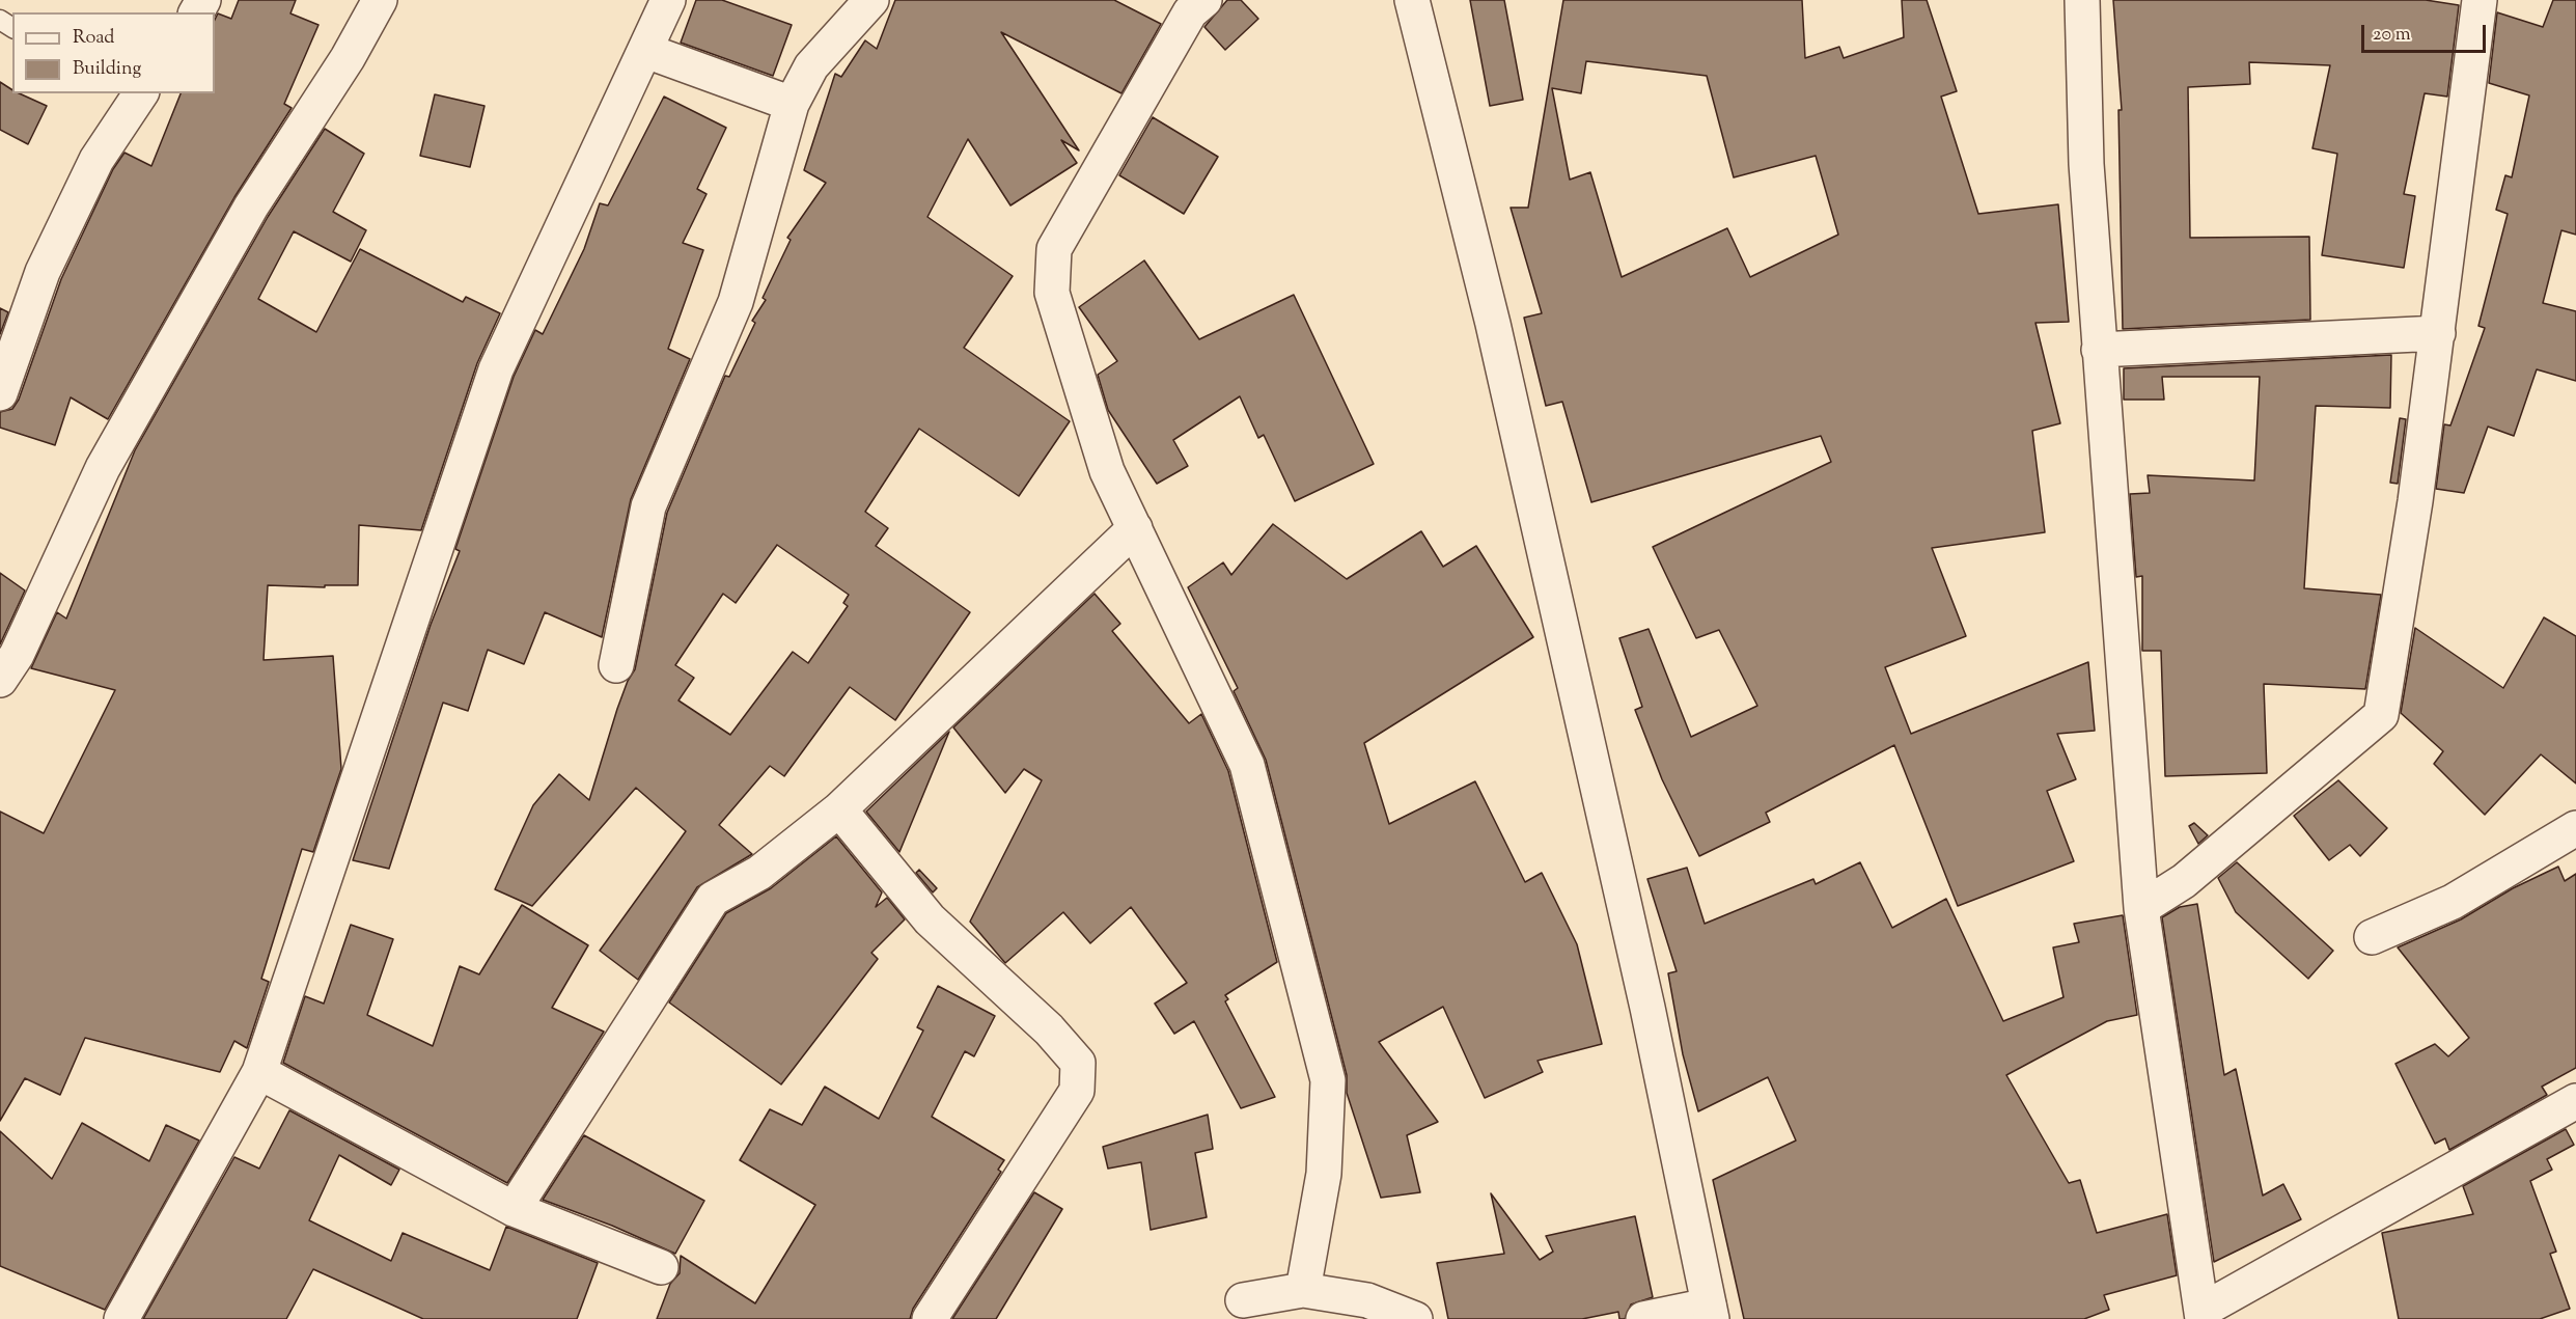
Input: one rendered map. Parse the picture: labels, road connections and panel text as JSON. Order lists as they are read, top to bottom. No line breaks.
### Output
{"legend":["Road","Building"],"scale_bar":"20 m"}
